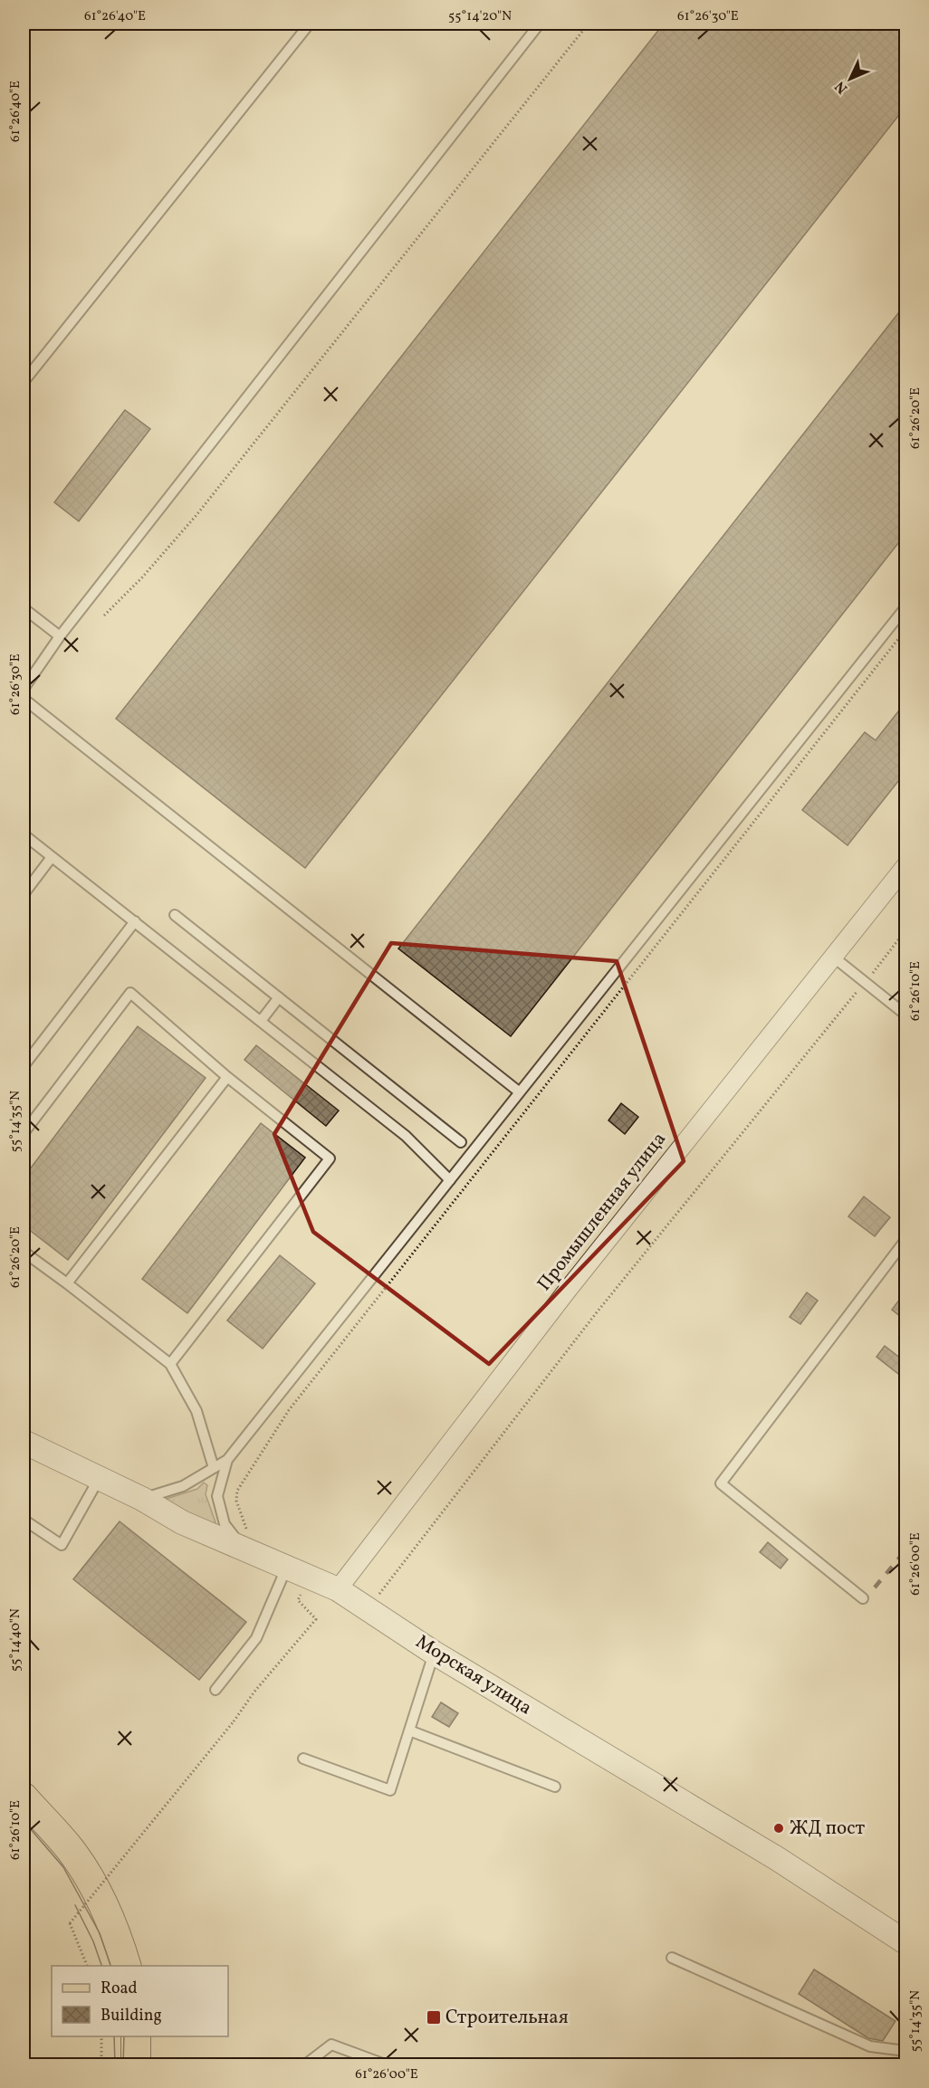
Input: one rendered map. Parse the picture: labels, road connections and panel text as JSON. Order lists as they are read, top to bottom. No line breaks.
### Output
{"streets":{"street":["Промышленная улица","Морская улица"]},"crossings":[["Промышленная улица","Морская улица"]],"places":{"other":["ЖД пост"],"transit":["Строительная"]},"legend":["Road","Building"],"north":"bottom left","coordinates":["61°26'40\"E","55°14'20\"N","61°26'30\"E","61°26'20\"E","61°26'10\"E","55°14'35\"N","61°26'00\"E","55°14'40\"N"]}
